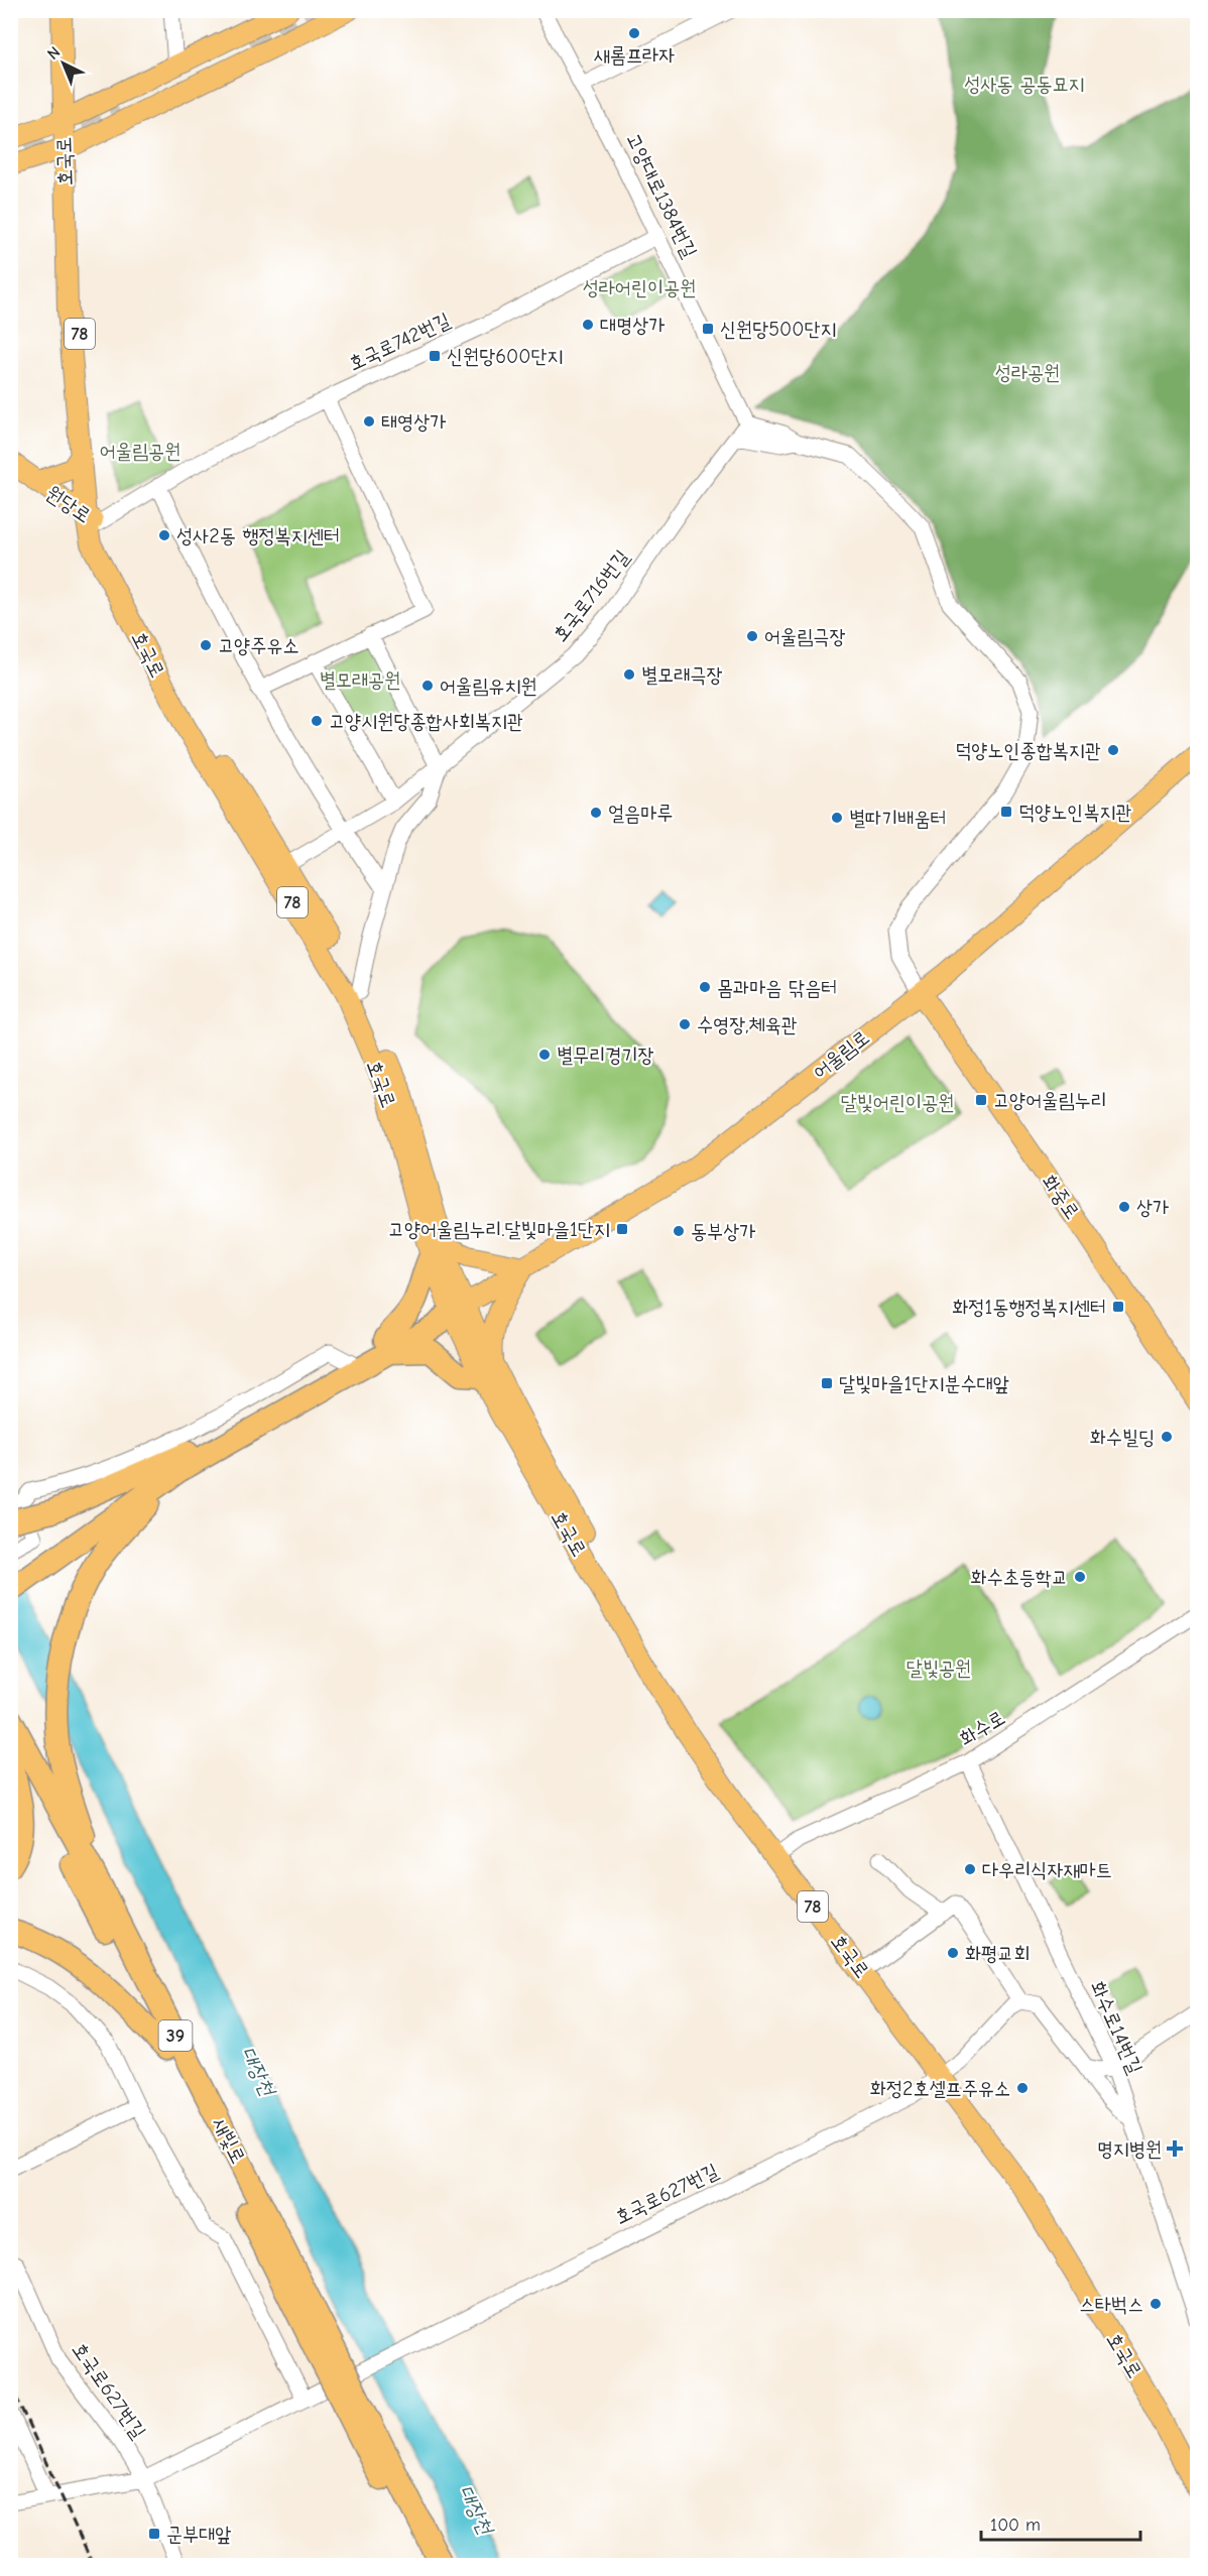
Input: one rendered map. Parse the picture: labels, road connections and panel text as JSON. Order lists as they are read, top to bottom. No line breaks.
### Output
{"streets":{"highway":["39","새빛로"],"main road":["호국로","78","원당로","어울림로","화중로"],"street":["고양대로1384번길","호국로742번길","호국로716번길","화수로","화수로14번길","호국로627번길"]},"crossings":[["호국로","호국로742번길"],["호국로","원당로"],["호국로","호국로716번길"],["호국로","어울림로"],["호국로","화수로"],["호국로","호국로627번길"],["고양대로1384번길","호국로742번길"],["고양대로1384번길","호국로716번길"],["호국로742번길","원당로"],["어울림로","화중로"],["화수로","화수로14번길"]],"water":["대장천"],"parks":["성사동 공동묘지","성라어린이공원","성라공원","어울림공원","별모래공원","달빛어린이공원","달빛공원"],"places":{"other":["새롬프라자","대명상가","태영상가","성사2동 행정복지센터","어울림극장","고양주유소","별모래극장","어울림유치원","고양시원당종합사회복지관","덕양노인종합복지관","얼음마루","별따기배움터","몸과마음 닦음터","수영장,체육관","별무리경기장","상가","동부상가","화수빌딩","화수초등학교","다우리식자재마트","화평교회","화정2호셀프주유소","스타벅스"],"transit":["신원당500단지","신원당600단지","덕양노인복지관","고양어울림누리","고양어울림누리.달빛마을1단지","화정1동행정복지센터","달빛마을1단지분수대앞","군부대앞"],"health":["명지병원"]},"scale_bar":"100 m","north":"top left"}
